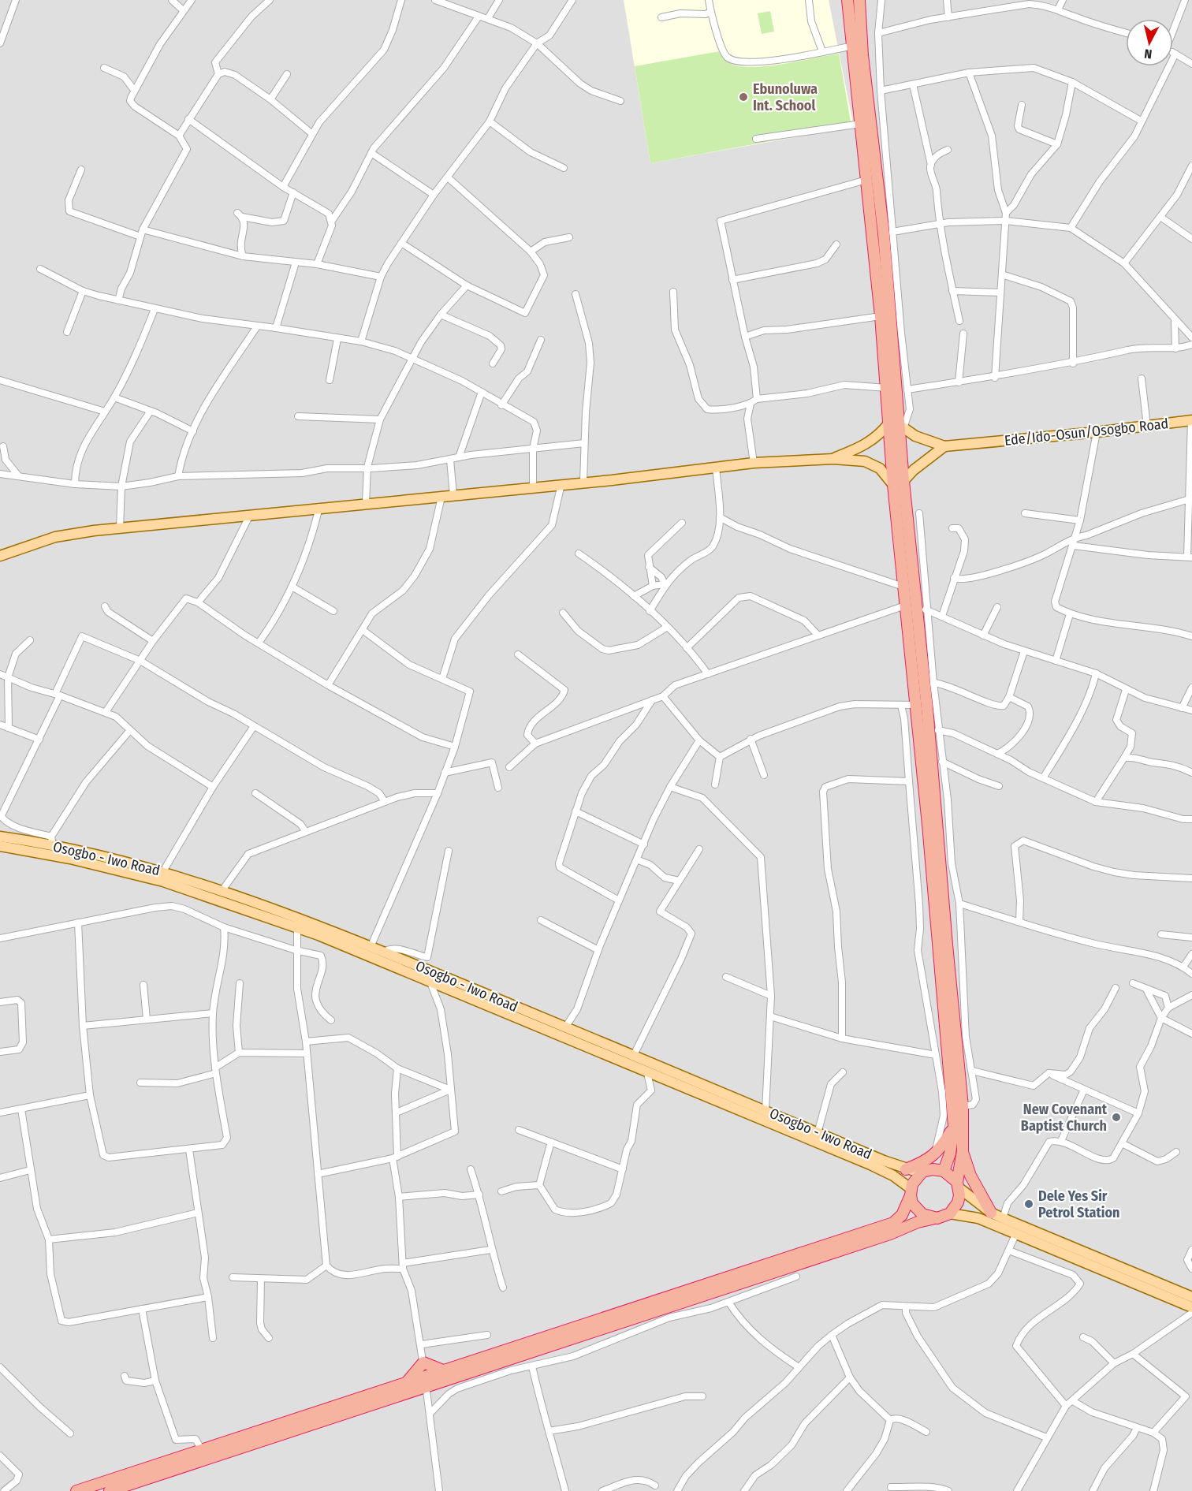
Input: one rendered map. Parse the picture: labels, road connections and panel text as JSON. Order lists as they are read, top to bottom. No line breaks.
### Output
{"streets":{"main road":["Ede/Ido-Osun/Osogbo Road","Osogbo - Iwo Road"]},"places":["Ebunoluwa Int. School","New Covenant Baptist Church","Dele Yes Sir Petrol Station"],"north":"bottom"}
